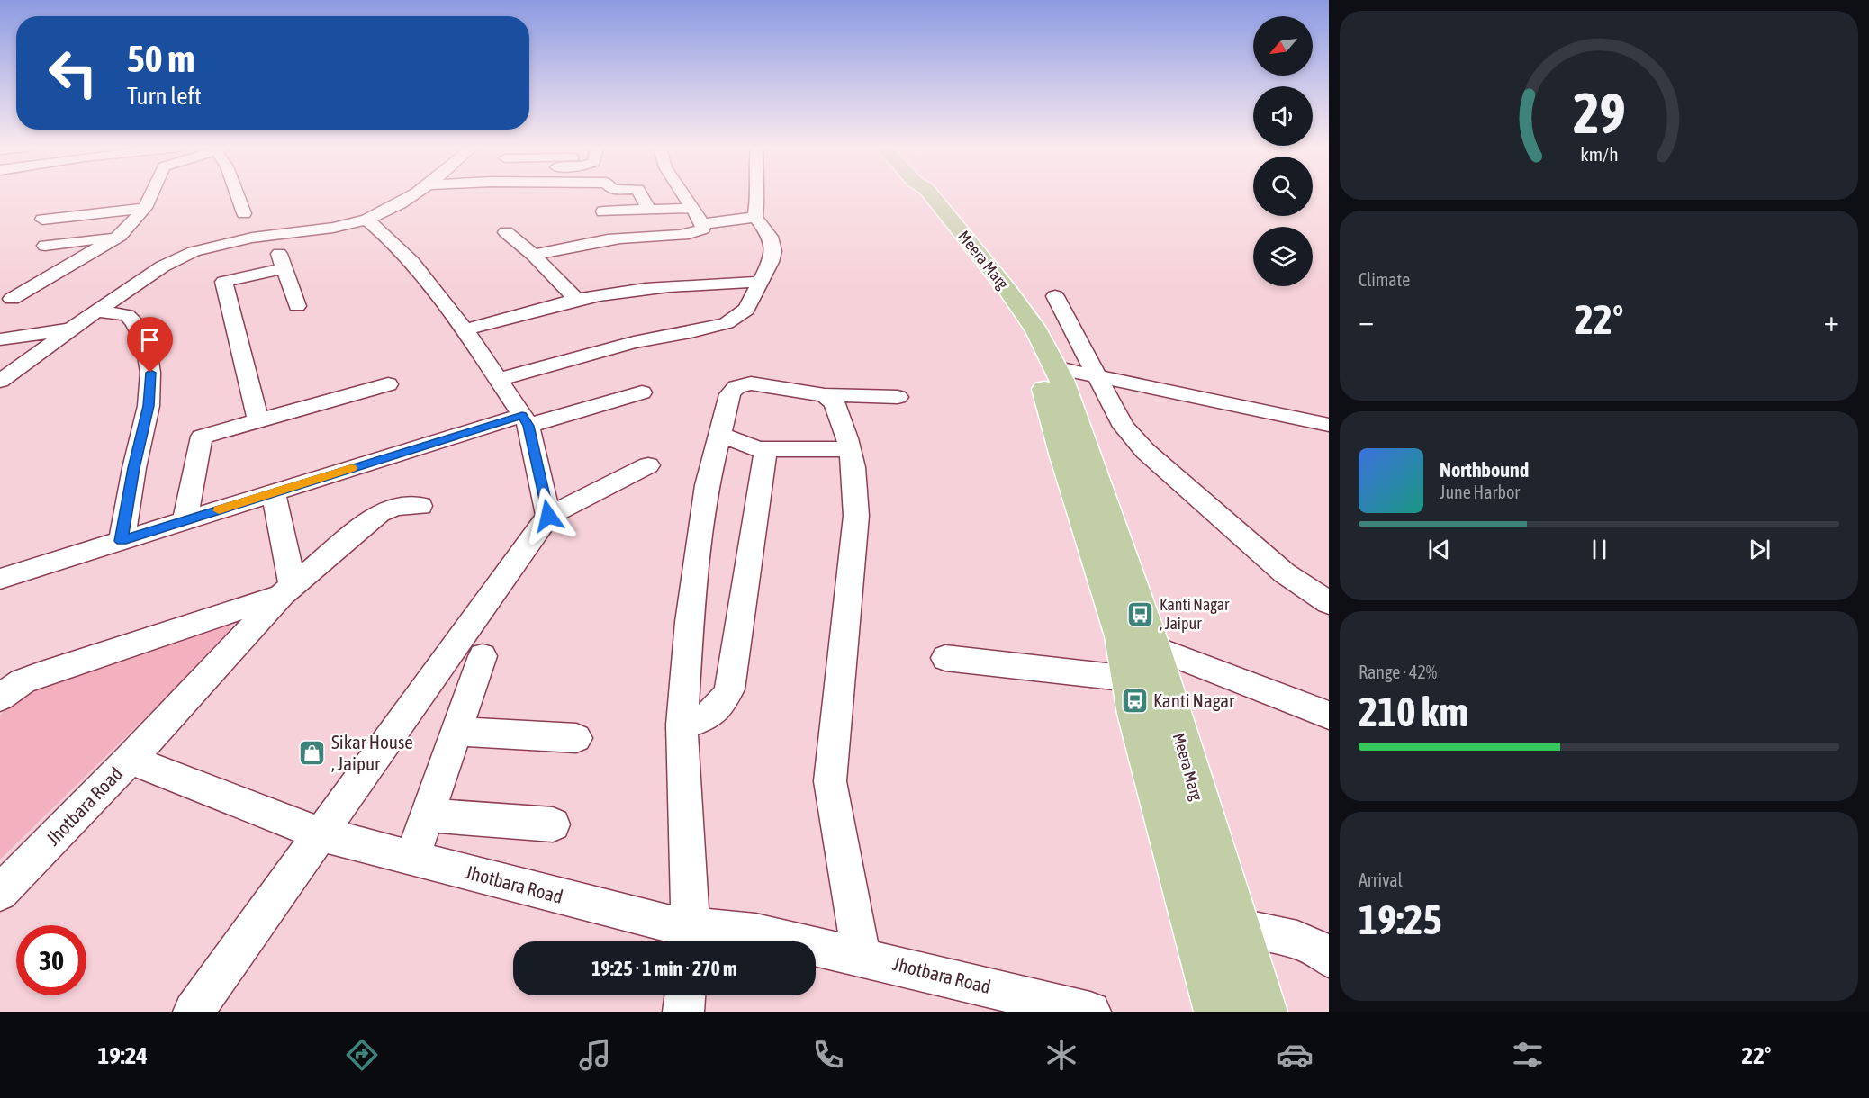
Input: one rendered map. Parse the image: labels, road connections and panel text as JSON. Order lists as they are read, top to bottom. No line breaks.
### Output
{"streets":{"main road":["Meera Marg"],"street":["Jhotbara Road"]},"places":{"bus stop":["Kanti Nagar , Jaipur","Kanti Nagar"],"shop":["Sikar House , Jaipur"]},"north":"bottom left","page":{"turn":["50 m","Turn left"],"tile":["Climate",["Range · 42%","210 km"],["Arrival","19:25"]],"heat":["−","22°","+"],"song":["Northbound","June Harbor"],"limit":"30","trip":"19:25 · 1 min · 270 m","tabs":["19:24","22°"],"gauge":["29","km/h"]}}
